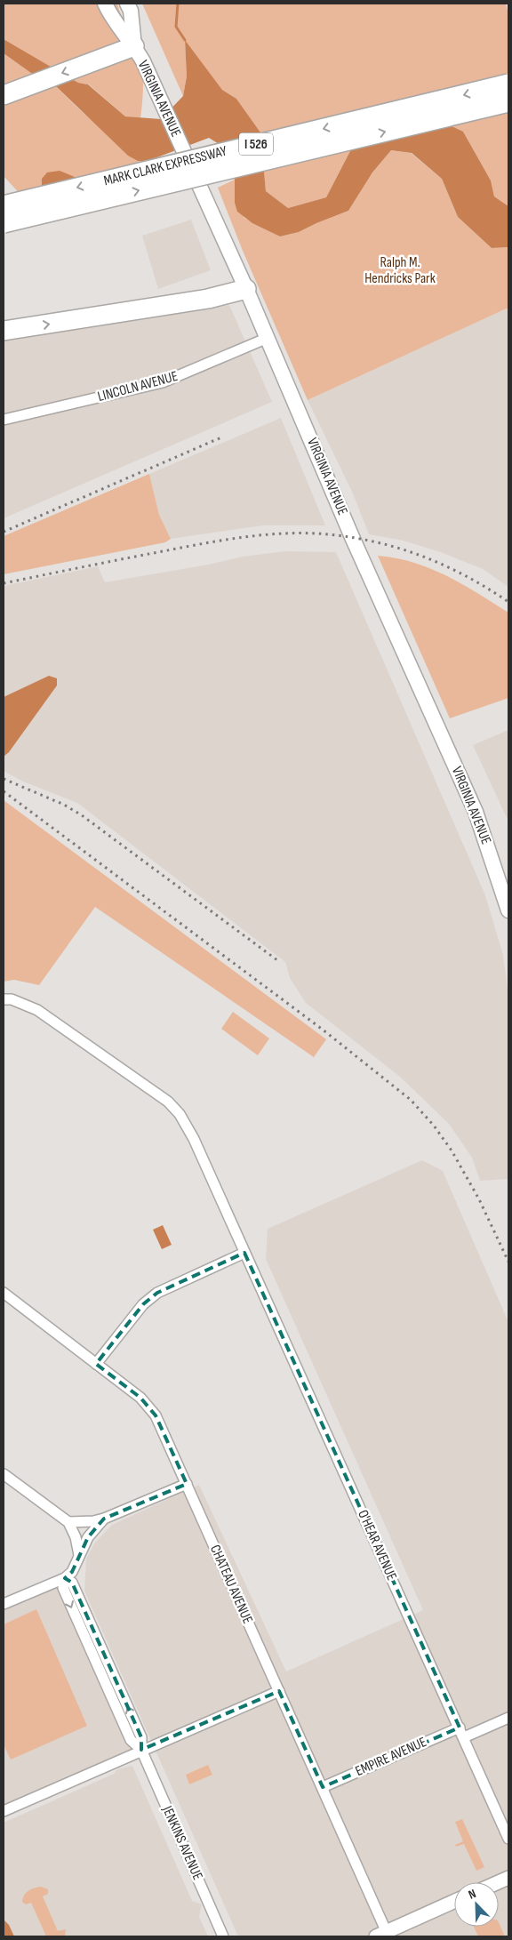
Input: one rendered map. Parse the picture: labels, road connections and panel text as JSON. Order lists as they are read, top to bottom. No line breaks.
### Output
{"streets":{"highway":["I 526","MARK CLARK EXPRESSWAY"],"main road":["VIRGINIA AVENUE"],"street":["LINCOLN AVENUE","O'HEAR AVENUE","CHATEAU AVENUE","EMPIRE AVENUE","JENKINS AVENUE"]},"crossings":[["VIRGINIA AVENUE","LINCOLN AVENUE"],["O'HEAR AVENUE","EMPIRE AVENUE"],["CHATEAU AVENUE","EMPIRE AVENUE"]],"parks":["Ralph M. Hendricks Park"],"north":"top left"}
